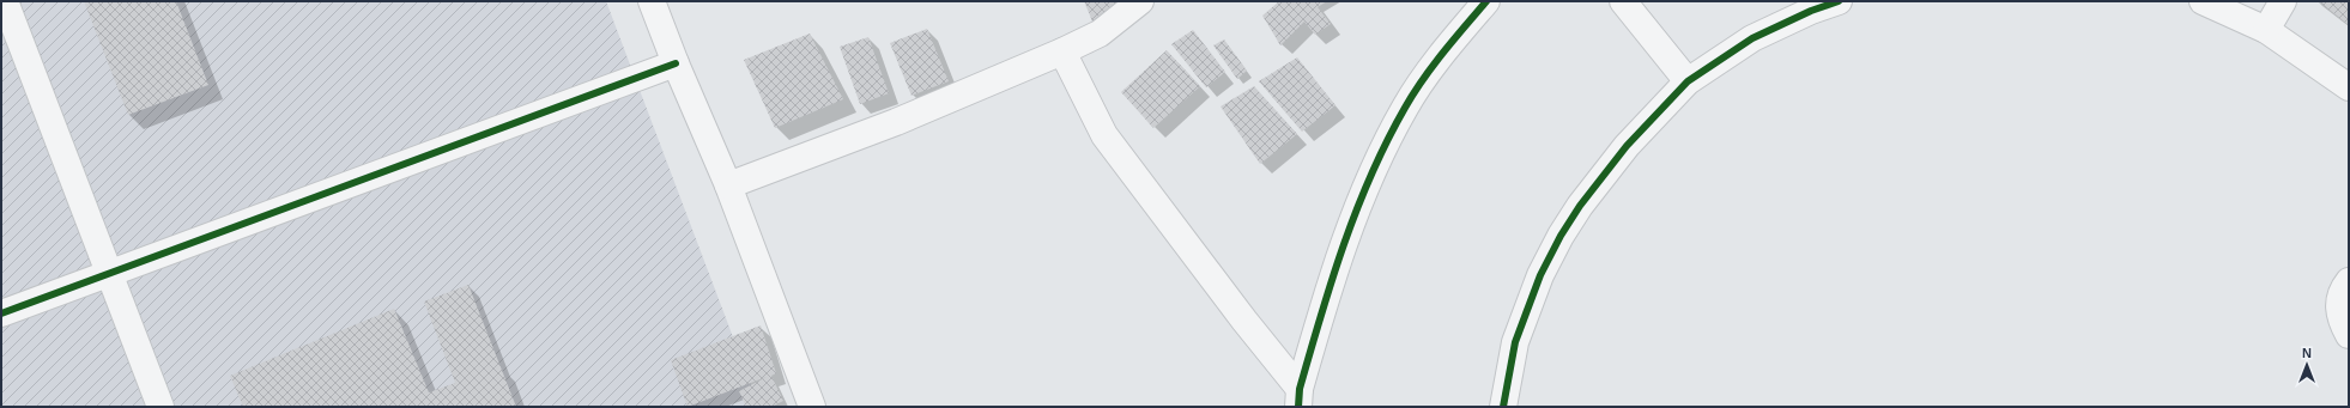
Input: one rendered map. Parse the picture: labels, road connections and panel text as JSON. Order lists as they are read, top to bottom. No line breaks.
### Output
{"north":"top"}
